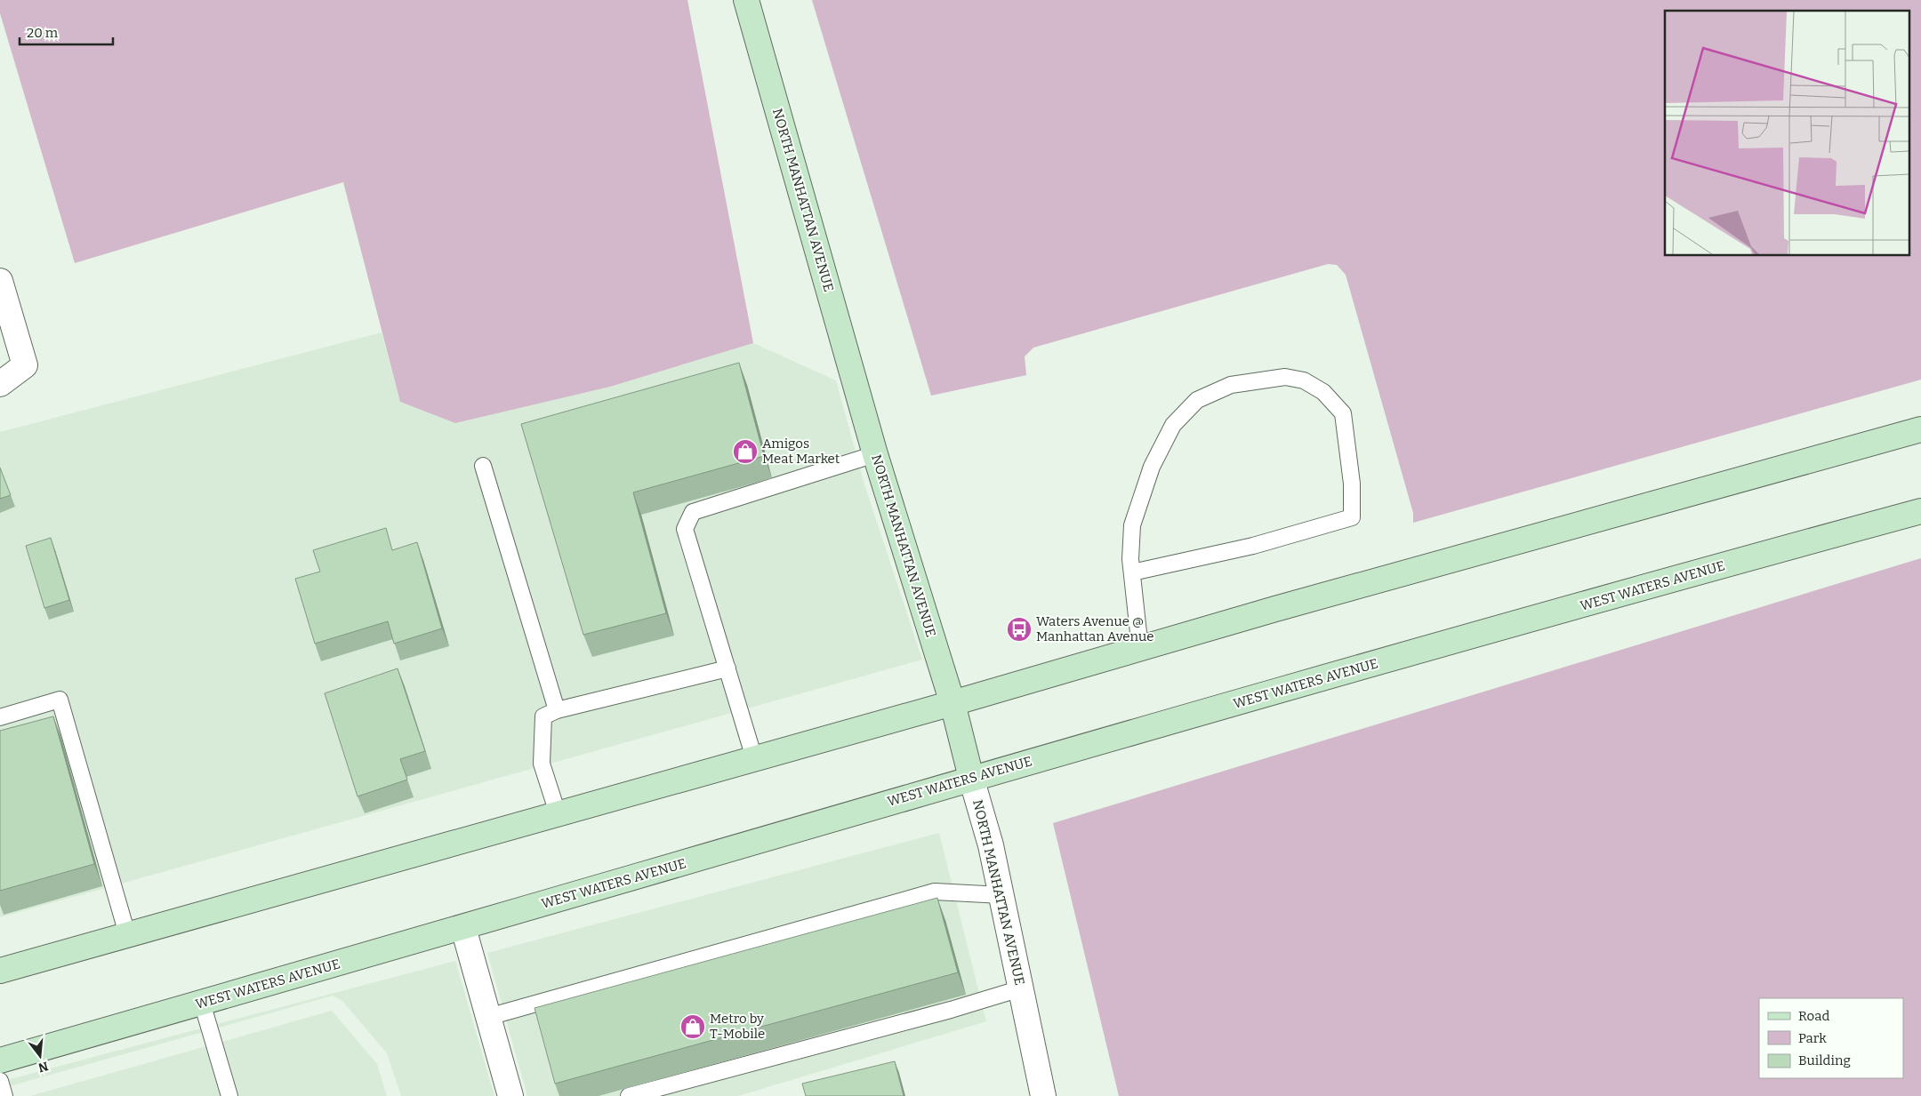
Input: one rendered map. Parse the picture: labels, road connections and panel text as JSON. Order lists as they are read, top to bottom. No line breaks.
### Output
{"streets":{"main road":["NORTH MANHATTAN AVENUE","WEST WATERS AVENUE"]},"crossings":[["NORTH MANHATTAN AVENUE","WEST WATERS AVENUE"]],"places":{"shop":["Amigos Meat Market","Metro by T-Mobile"],"bus stop":["Waters Avenue @ Manhattan Avenue"]},"legend":["Road","Park","Building"],"scale_bar":"20 m","north":"bottom"}
